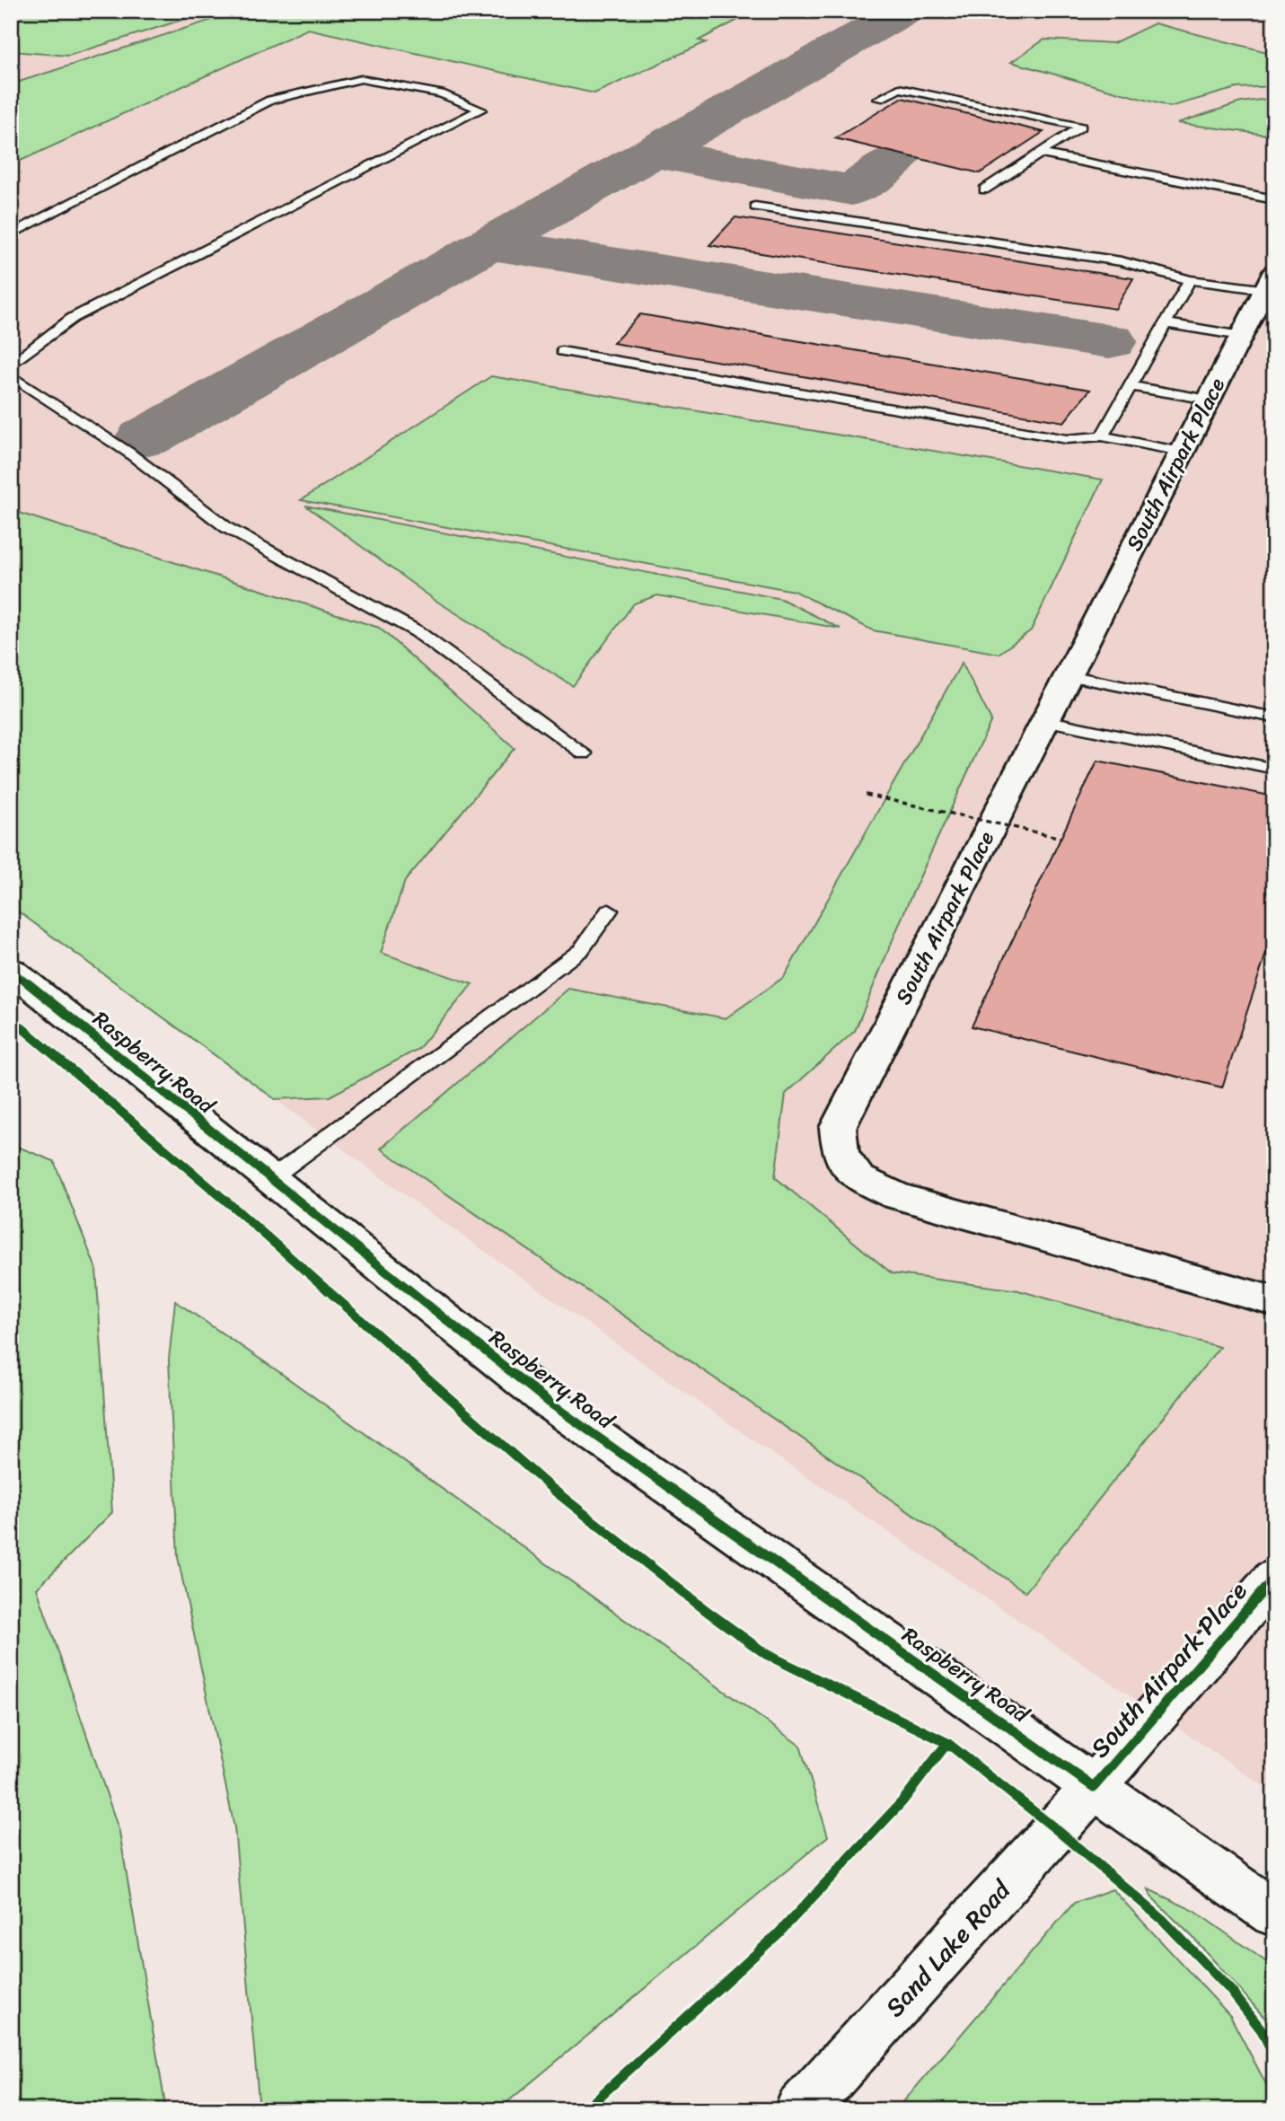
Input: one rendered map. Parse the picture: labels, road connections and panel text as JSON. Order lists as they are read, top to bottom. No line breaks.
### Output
{"streets":{"street":["South Airpark Place","Raspberry Road","Sand Lake Road"]},"crossings":[["South Airpark Place","Raspberry Road"],["South Airpark Place","Sand Lake Road"],["Raspberry Road","Sand Lake Road"]]}
